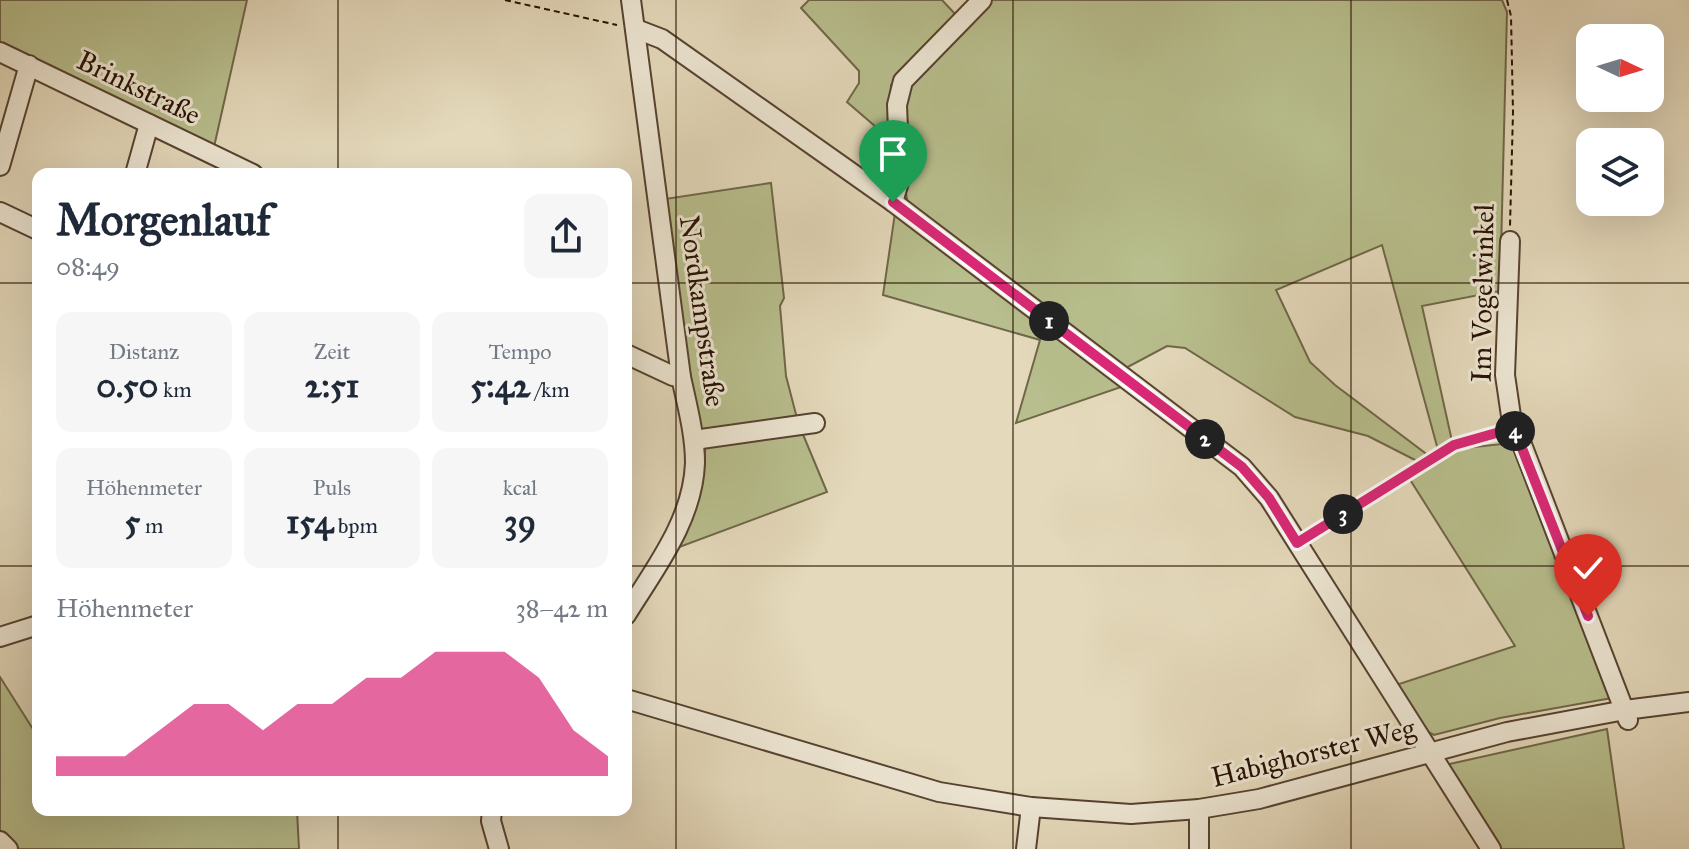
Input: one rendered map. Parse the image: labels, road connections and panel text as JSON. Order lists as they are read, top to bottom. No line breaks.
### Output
{"streets":{"street":["Brinkstraße","Im Vogelwinkel","Nordkampstraße","Habighorster Weg"]},"crossings":[["Im Vogelwinkel","Habighorster Weg"]],"north":"right","page":{"heading":["Morgenlauf","08:49"],"pins":["1","4","2","3"],"stats":[["Distanz","0.50 km"],["Zeit","2:51"],["Tempo","5:42 /km"],["Höhenmeter","5 m"],["Puls","154 bpm"],["kcal","39"]],"chart":["Höhenmeter","38–42 m"]}}
